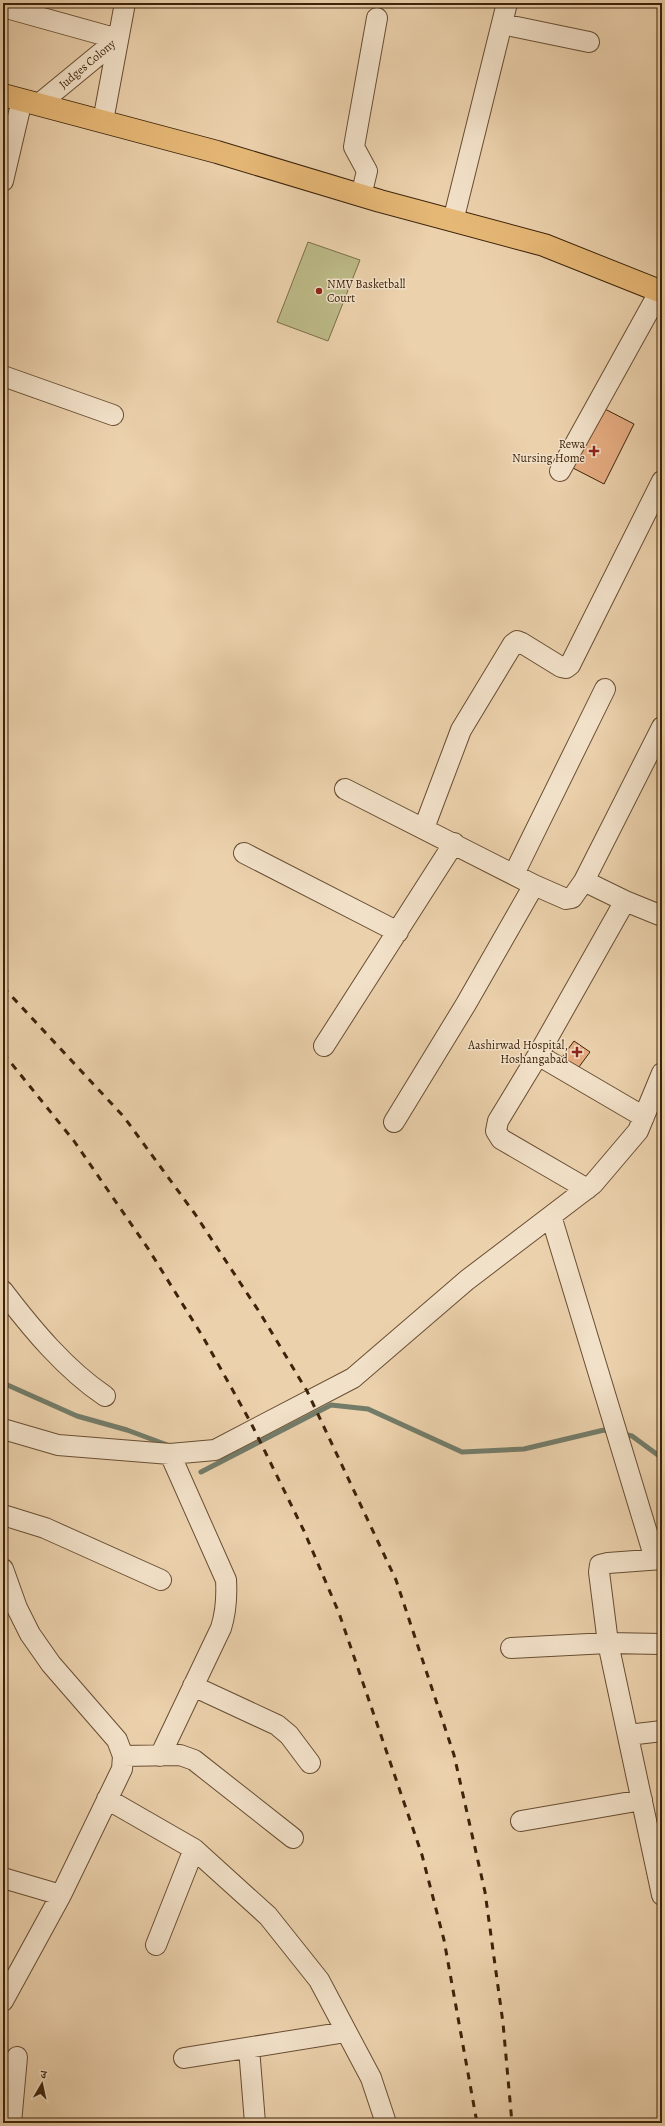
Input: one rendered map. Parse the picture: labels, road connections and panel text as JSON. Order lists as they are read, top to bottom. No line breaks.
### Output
{"streets":{"street":["Judges Colony"]},"places":{"other":["NMV Basketball Court"],"health":["Rewa Nursing Home","Aashirwad Hospital, Hoshangabad"]},"north":"top"}
